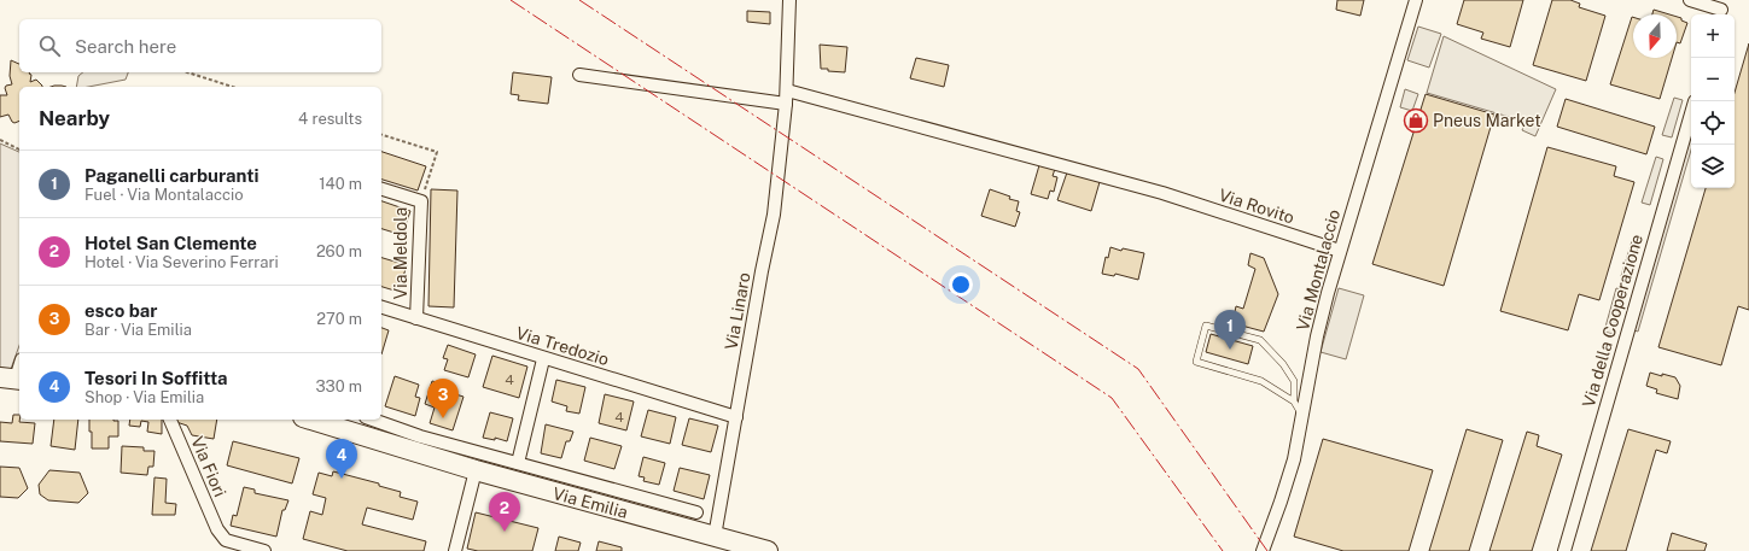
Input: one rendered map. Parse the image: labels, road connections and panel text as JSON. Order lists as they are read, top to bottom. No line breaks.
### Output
{"streets":{"main road":["Via Emilia"],"street":["Via Rovito","Via Meldola","Via Montalaccio","Via Linaro","Via della Cooperazione","Via Tredozio","Via Fiori"]},"crossings":[["Via Rovito","Via Montalaccio"],["Via Rovito","Via Linaro"],["Via Meldola","Via Tredozio"],["Via Linaro","Via Tredozio"],["Via Linaro","Via Emilia"]],"places":{"shop":["Pneus Market"]},"house_numbers":["4","4"],"north":"bottom","page":{"map_buttons":["+","−"],"search":"Search here","heading":["Nearby","4 results"],"list":[{"mark":"1","name":"Paganelli carburanti","note":"Fuel · Via Montalaccio","value":"140 m"},{"mark":"2","name":"Hotel San Clemente","note":"Hotel · Via Severino Ferrari","value":"260 m"},{"mark":"3","name":"esco bar","note":"Bar · Via Emilia","value":"270 m"},{"mark":"4","name":"Tesori In Soffitta","note":"Shop · Via Emilia","value":"330 m"}],"pins":["1","3","4","2"]}}
